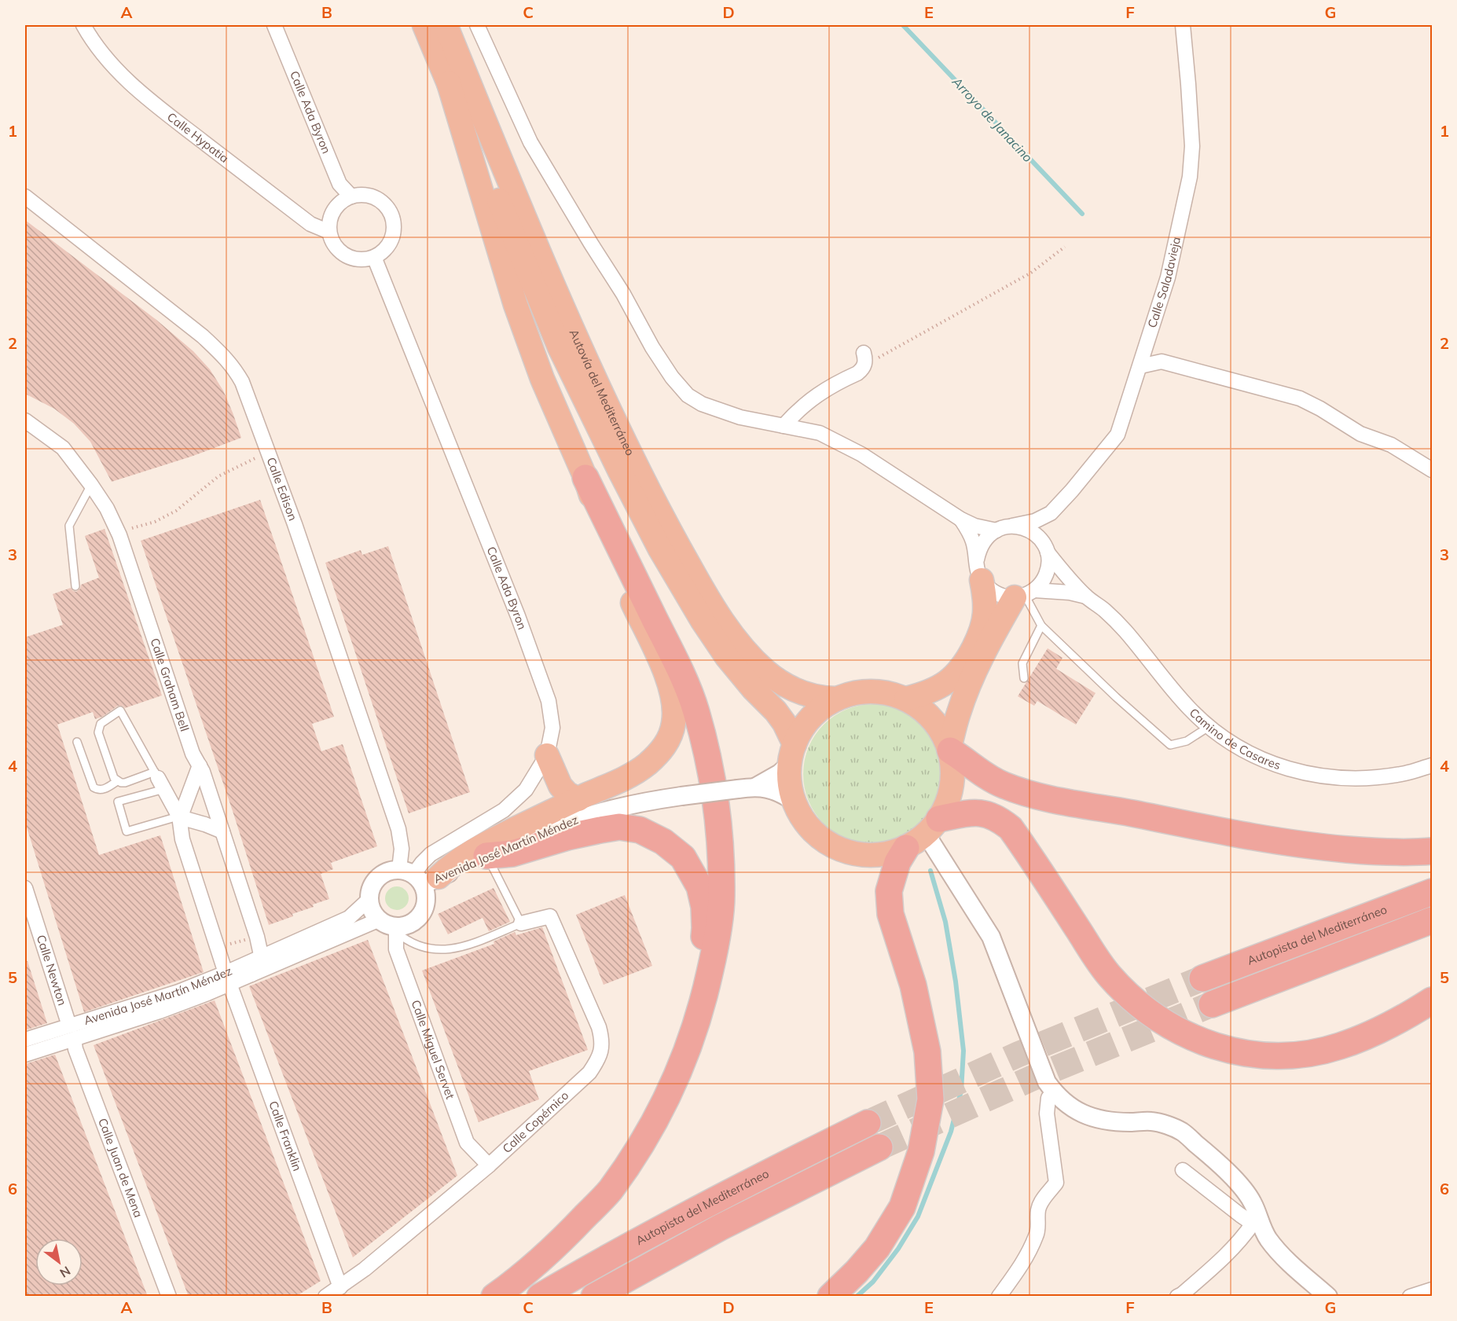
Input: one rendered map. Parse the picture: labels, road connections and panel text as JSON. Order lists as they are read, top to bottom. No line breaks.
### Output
{"streets":{"highway":["Autovía del Mediterráneo","Autopista del Mediterráneo"],"street":["Calle Ada Byron","Calle Hypatia","Calle Saladavieja","Calle Edison","Calle Graham Bell","Camino de Casares","Avenida José Martín Méndez","Calle Newton","Calle Miguel Servet","Calle Copérnico","Calle Franklin","Calle Juan de Mena"]},"crossings":[["Calle Ada Byron","Calle Hypatia"],["Calle Ada Byron","Autovía del Mediterráneo"],["Calle Ada Byron","Calle Edison"],["Calle Ada Byron","Avenida José Martín Méndez"],["Calle Ada Byron","Calle Miguel Servet"],["Calle Saladavieja","Camino de Casares"],["Autovía del Mediterráneo","Calle Edison"],["Autovía del Mediterráneo","Avenida José Martín Méndez"],["Autovía del Mediterráneo","Calle Miguel Servet"],["Calle Edison","Avenida José Martín Méndez"],["Calle Edison","Calle Miguel Servet"],["Calle Graham Bell","Avenida José Martín Méndez"],["Avenida José Martín Méndez","Calle Newton"],["Avenida José Martín Méndez","Calle Miguel Servet"],["Avenida José Martín Méndez","Calle Franklin"],["Avenida José Martín Méndez","Calle Juan de Mena"],["Calle Miguel Servet","Calle Copérnico"],["Calle Copérnico","Calle Franklin"]],"water":["Arroyo de Janacino"],"north":"bottom right","grid":{"columns":["A","B","C","D","E","F","G"],"rows":["1","2","3","4","5","6"]}}
